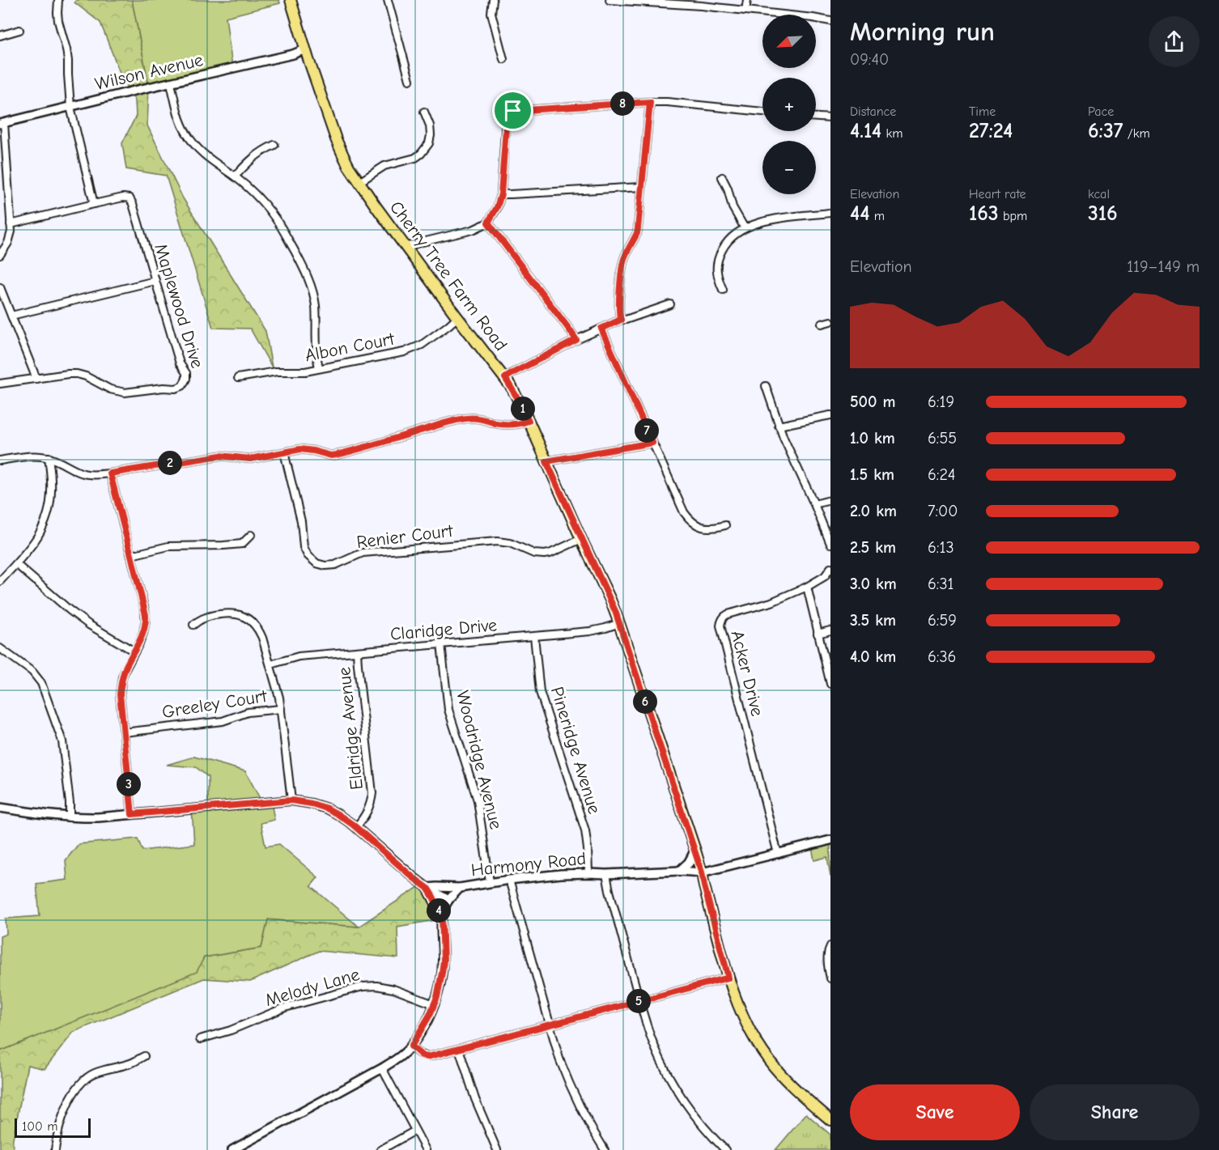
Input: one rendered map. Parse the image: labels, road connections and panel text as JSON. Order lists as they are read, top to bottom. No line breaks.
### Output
{"streets":{"main road":["Cherry Tree Farm Road"],"street":["Wilson Avenue","Maplewood Drive","Albon Court","Renier Court","Claridge Drive","Acker Drive","Greeley Court","Eldridge Avenue","Pineridge Avenue","Woodridge Avenue","Harmony Road","Melody Lane"]},"crossings":[["Wilson Avenue","Cherry Tree Farm Road"],["Cherry Tree Farm Road","Albon Court"],["Cherry Tree Farm Road","Renier Court"],["Cherry Tree Farm Road","Claridge Drive"],["Cherry Tree Farm Road","Harmony Road"],["Claridge Drive","Eldridge Avenue"],["Claridge Drive","Pineridge Avenue"],["Claridge Drive","Woodridge Avenue"],["Acker Drive","Harmony Road"],["Pineridge Avenue","Harmony Road"],["Woodridge Avenue","Harmony Road"],["Harmony Road","Melody Lane"]],"scale_bar":"100 m","north":"bottom left","page":{"heading":["Morning run","09:40"],"map_buttons":["+","−"],"stats":[["Distance","4.14 km"],["Time","27:24"],["Pace","6:37 /km"],["Elevation","44 m"],["Heart rate","163 bpm"],["kcal","316"]],"pins":["8","1","7","2","6","3","4","5"],"chart":["Elevation","119–149 m"],"list":[{"name":"500 m","note":"6:19"},{"name":"1.0 km","note":"6:55"},{"name":"1.5 km","note":"6:24"},{"name":"2.0 km","note":"7:00"},{"name":"2.5 km","note":"6:13"},{"name":"3.0 km","note":"6:31"},{"name":"3.5 km","note":"6:59"},{"name":"4.0 km","note":"6:36"}],"buttons":["Save","Share"],"scale":"100 m"}}
